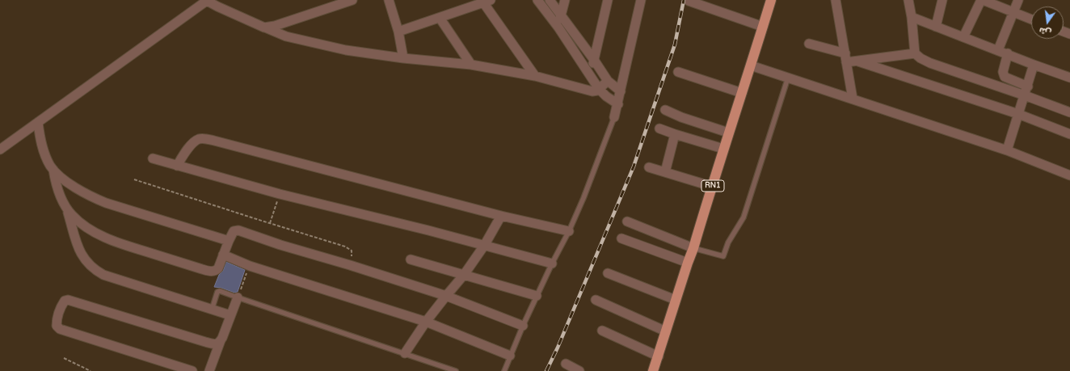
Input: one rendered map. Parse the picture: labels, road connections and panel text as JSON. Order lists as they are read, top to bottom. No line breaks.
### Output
{"streets":{"main road":["RN1"]},"north":"bottom"}
